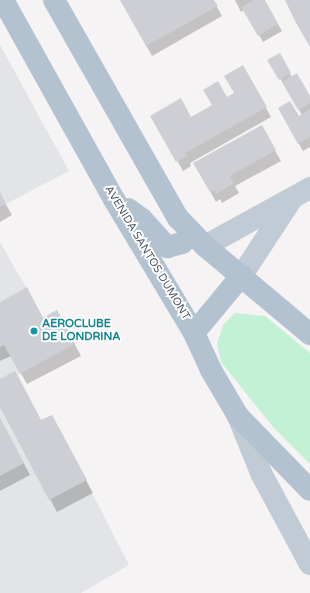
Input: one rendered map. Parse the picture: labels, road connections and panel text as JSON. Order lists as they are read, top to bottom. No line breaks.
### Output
{"streets":{"main road":["AVENIDA SANTOS DUMONT"]},"places":["AEROCLUBE DE LONDRINA"]}
